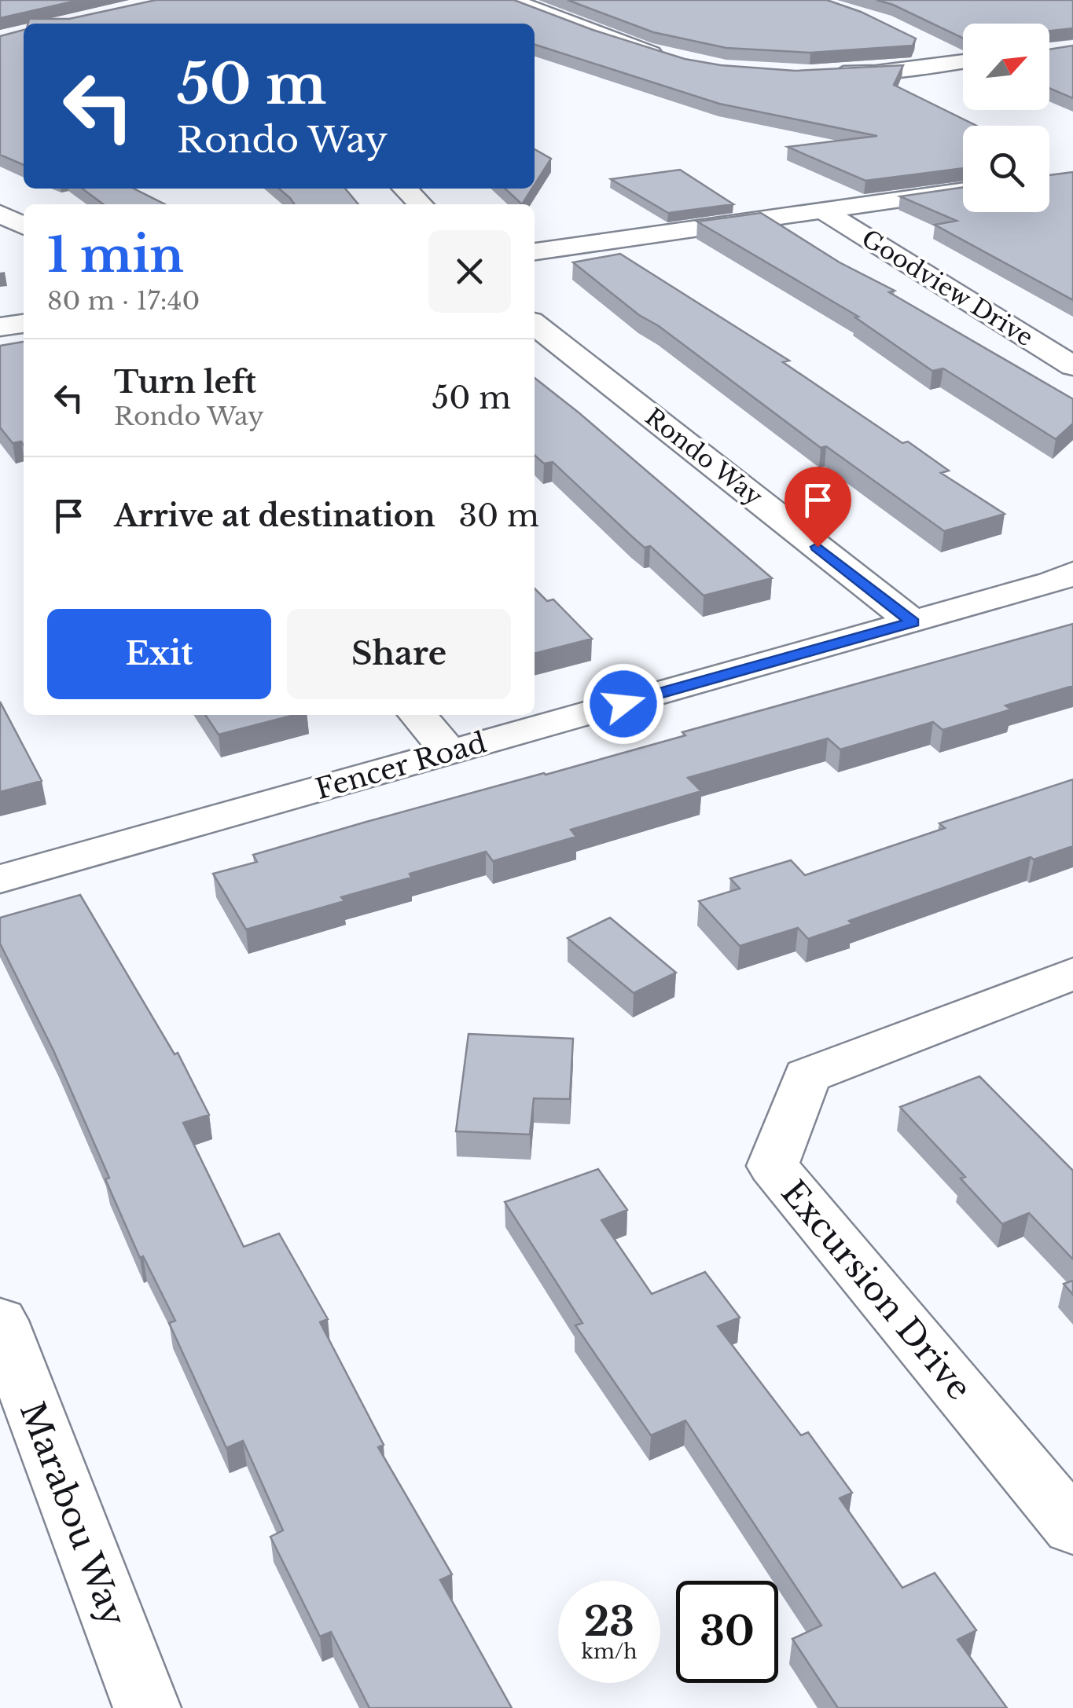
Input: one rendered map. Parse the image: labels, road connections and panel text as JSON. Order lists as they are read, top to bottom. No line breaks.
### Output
{"streets":{"street":["Goodview Drive","Rondo Way","Fencer Road","Excursion Drive","Marabou Way"]},"crossings":[["Rondo Way","Fencer Road"]],"north":"top right","page":{"turn":["50 m","Rondo Way"],"heading":["1 min","80 m · 17:40"],"list":[{"name":"Turn left","note":"Rondo Way","value":"50 m"},{"name":"Arrive at destination","value":"30 m"}],"buttons":["Exit","Share"],"speed":"23 km/h","limit":"30"}}
